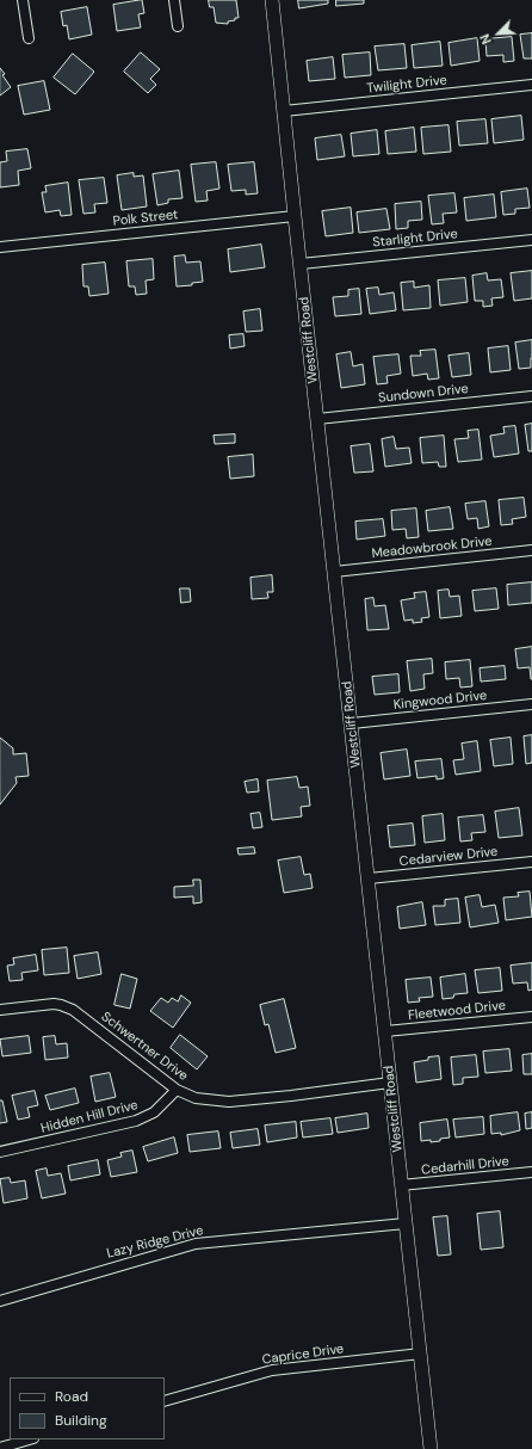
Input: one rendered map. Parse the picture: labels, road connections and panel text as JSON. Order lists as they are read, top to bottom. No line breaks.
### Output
{"streets":{"street":["Twilight Drive","Polk Street","Starlight Drive","Westcliff Road","Sundown Drive","Meadowbrook Drive","Kingwood Drive","Cedarview Drive","Fleetwood Drive","Schwertner Drive","Hidden Hill Drive","Cedarhill Drive","Lazy Ridge Drive","Caprice Drive"]},"crossings":[["Twilight Drive","Westcliff Road"],["Polk Street","Westcliff Road"],["Starlight Drive","Westcliff Road"],["Westcliff Road","Sundown Drive"],["Westcliff Road","Meadowbrook Drive"],["Westcliff Road","Kingwood Drive"],["Westcliff Road","Cedarview Drive"],["Westcliff Road","Fleetwood Drive"],["Westcliff Road","Schwertner Drive"],["Westcliff Road","Cedarhill Drive"],["Westcliff Road","Lazy Ridge Drive"],["Westcliff Road","Caprice Drive"],["Schwertner Drive","Hidden Hill Drive"]],"legend":["Road","Building"],"north":"bottom left"}
